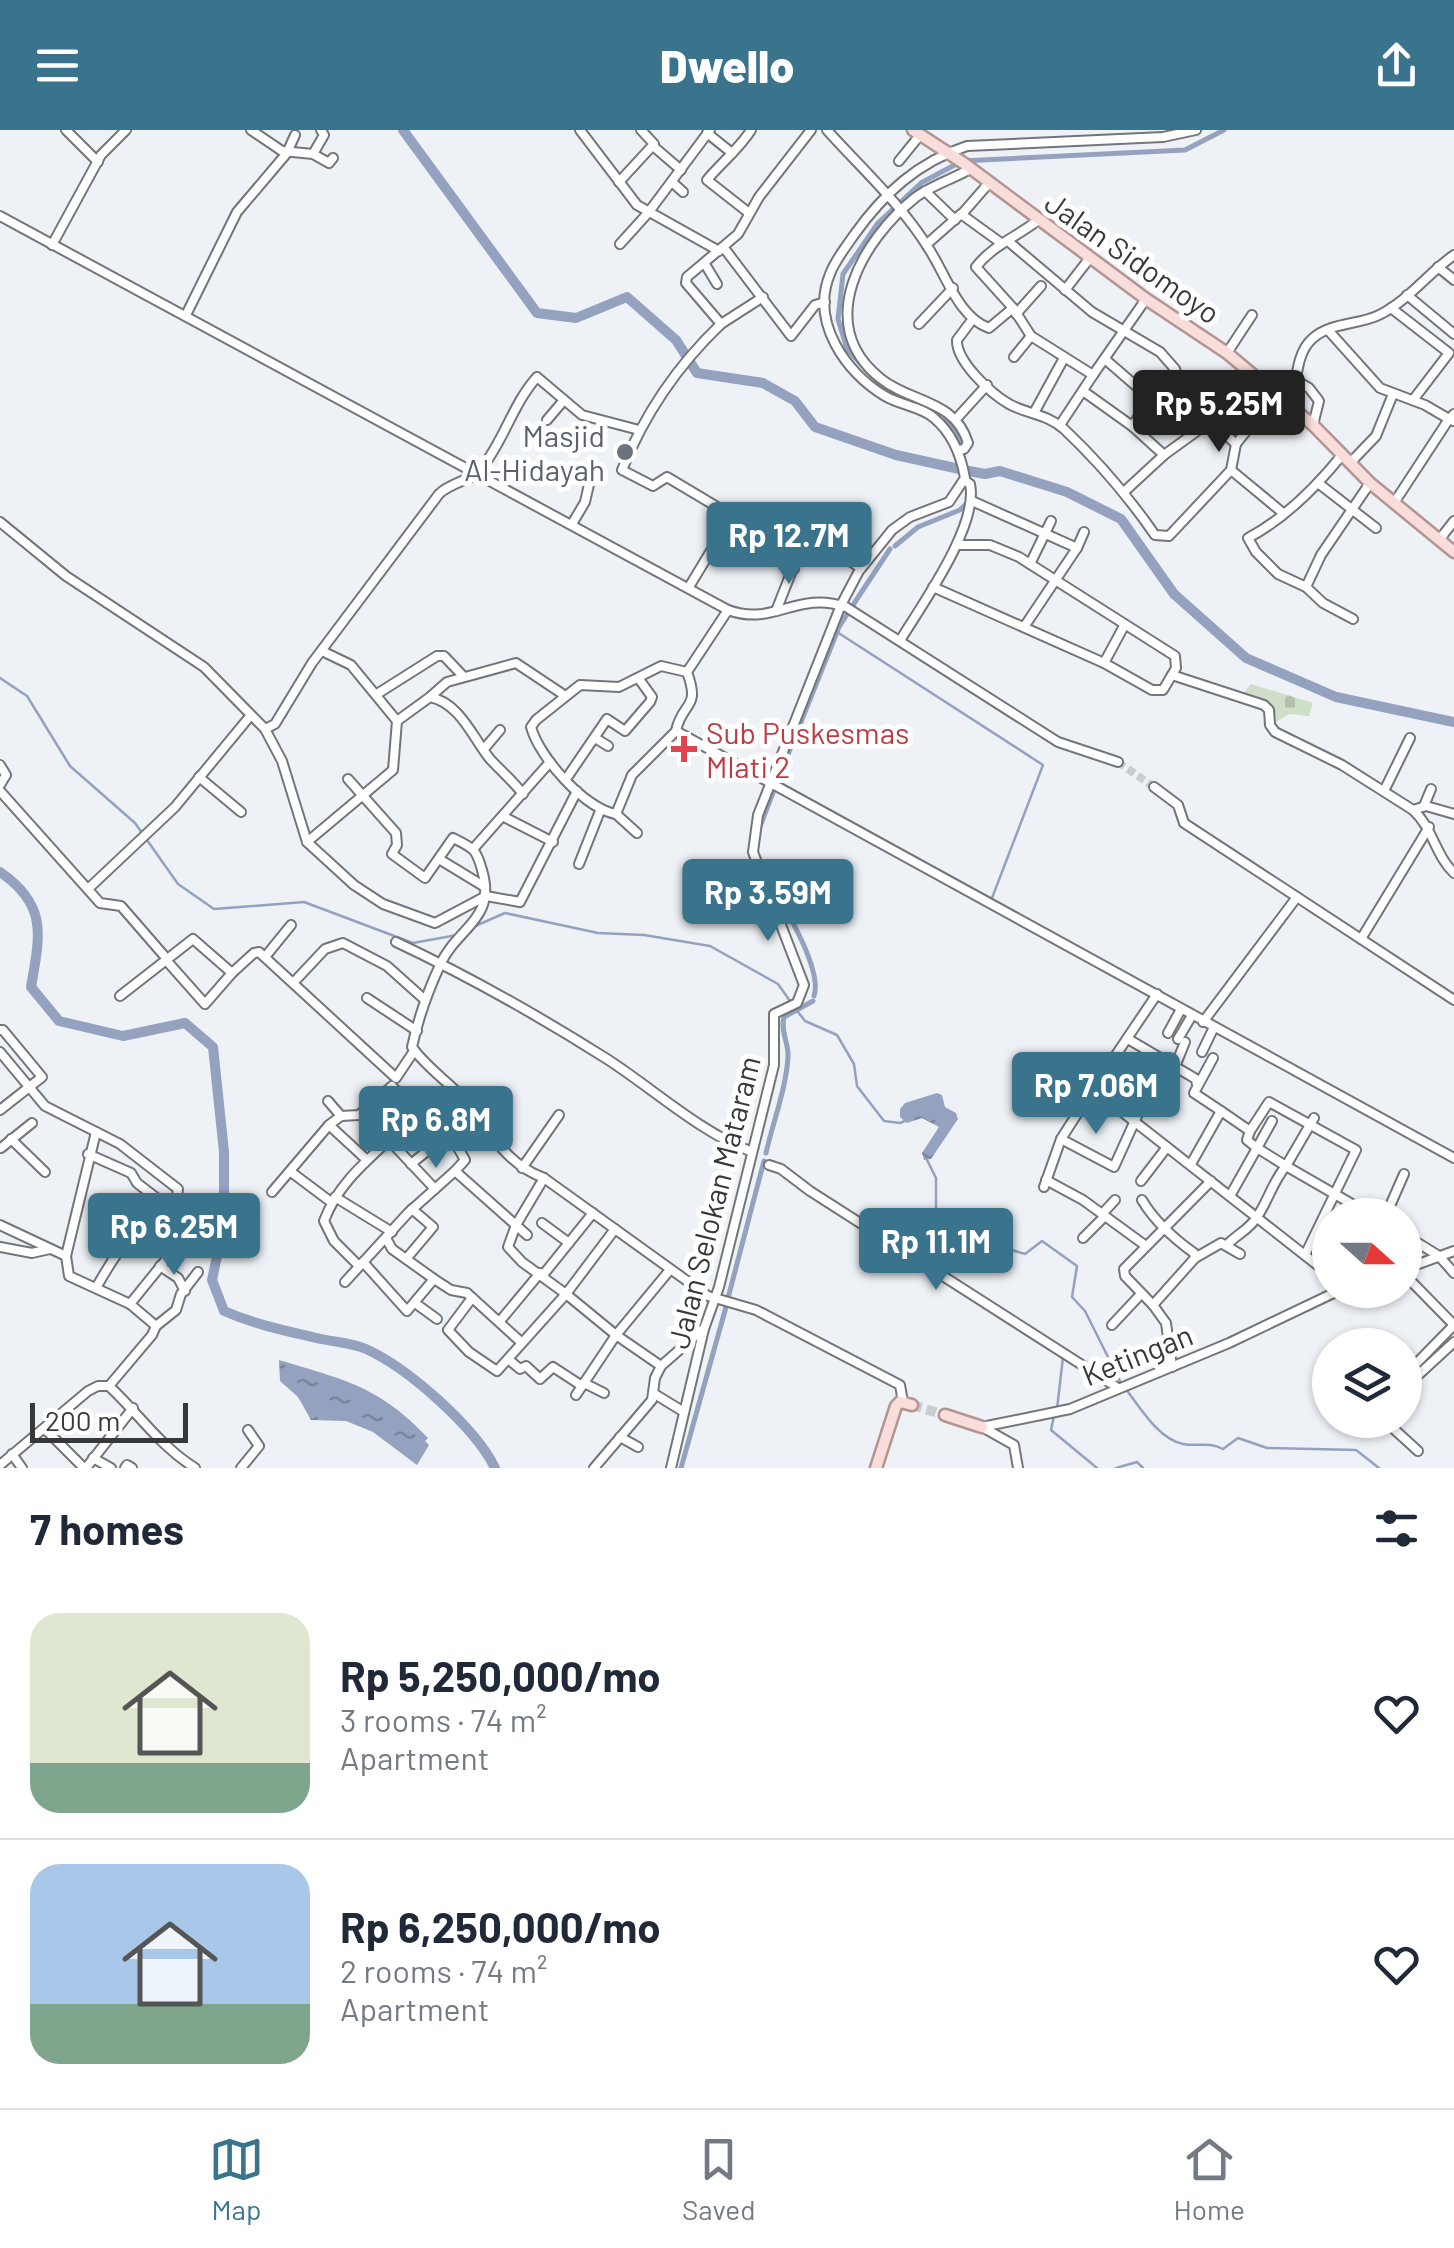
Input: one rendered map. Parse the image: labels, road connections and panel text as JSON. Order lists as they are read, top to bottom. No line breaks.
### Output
{"streets":{"main road":["Jalan Sidomoyo","Ketingan"],"street":["Jalan Selokan Mataram"]},"places":{"other":["Masjid Al-Hidayah"],"health":["Sub Puskesmas Mlati 2"]},"scale_bar":"200 m","north":"right","page":{"header":"Dwello","price":["Rp 5.25M","Rp 12.7M","Rp 3.59M","Rp 7.06M","Rp 6.8M","Rp 6.25M","Rp 11.1M"],"scale":"200 m","heading":"7 homes","list":[{"name":"Rp 5,250,000/mo","note":"3 rooms · 74 m² · Apartment"},{"name":"Rp 6,250,000/mo","note":"2 rooms · 74 m² · Apartment"}],"tabs":["Map","Saved","Home"]}}
